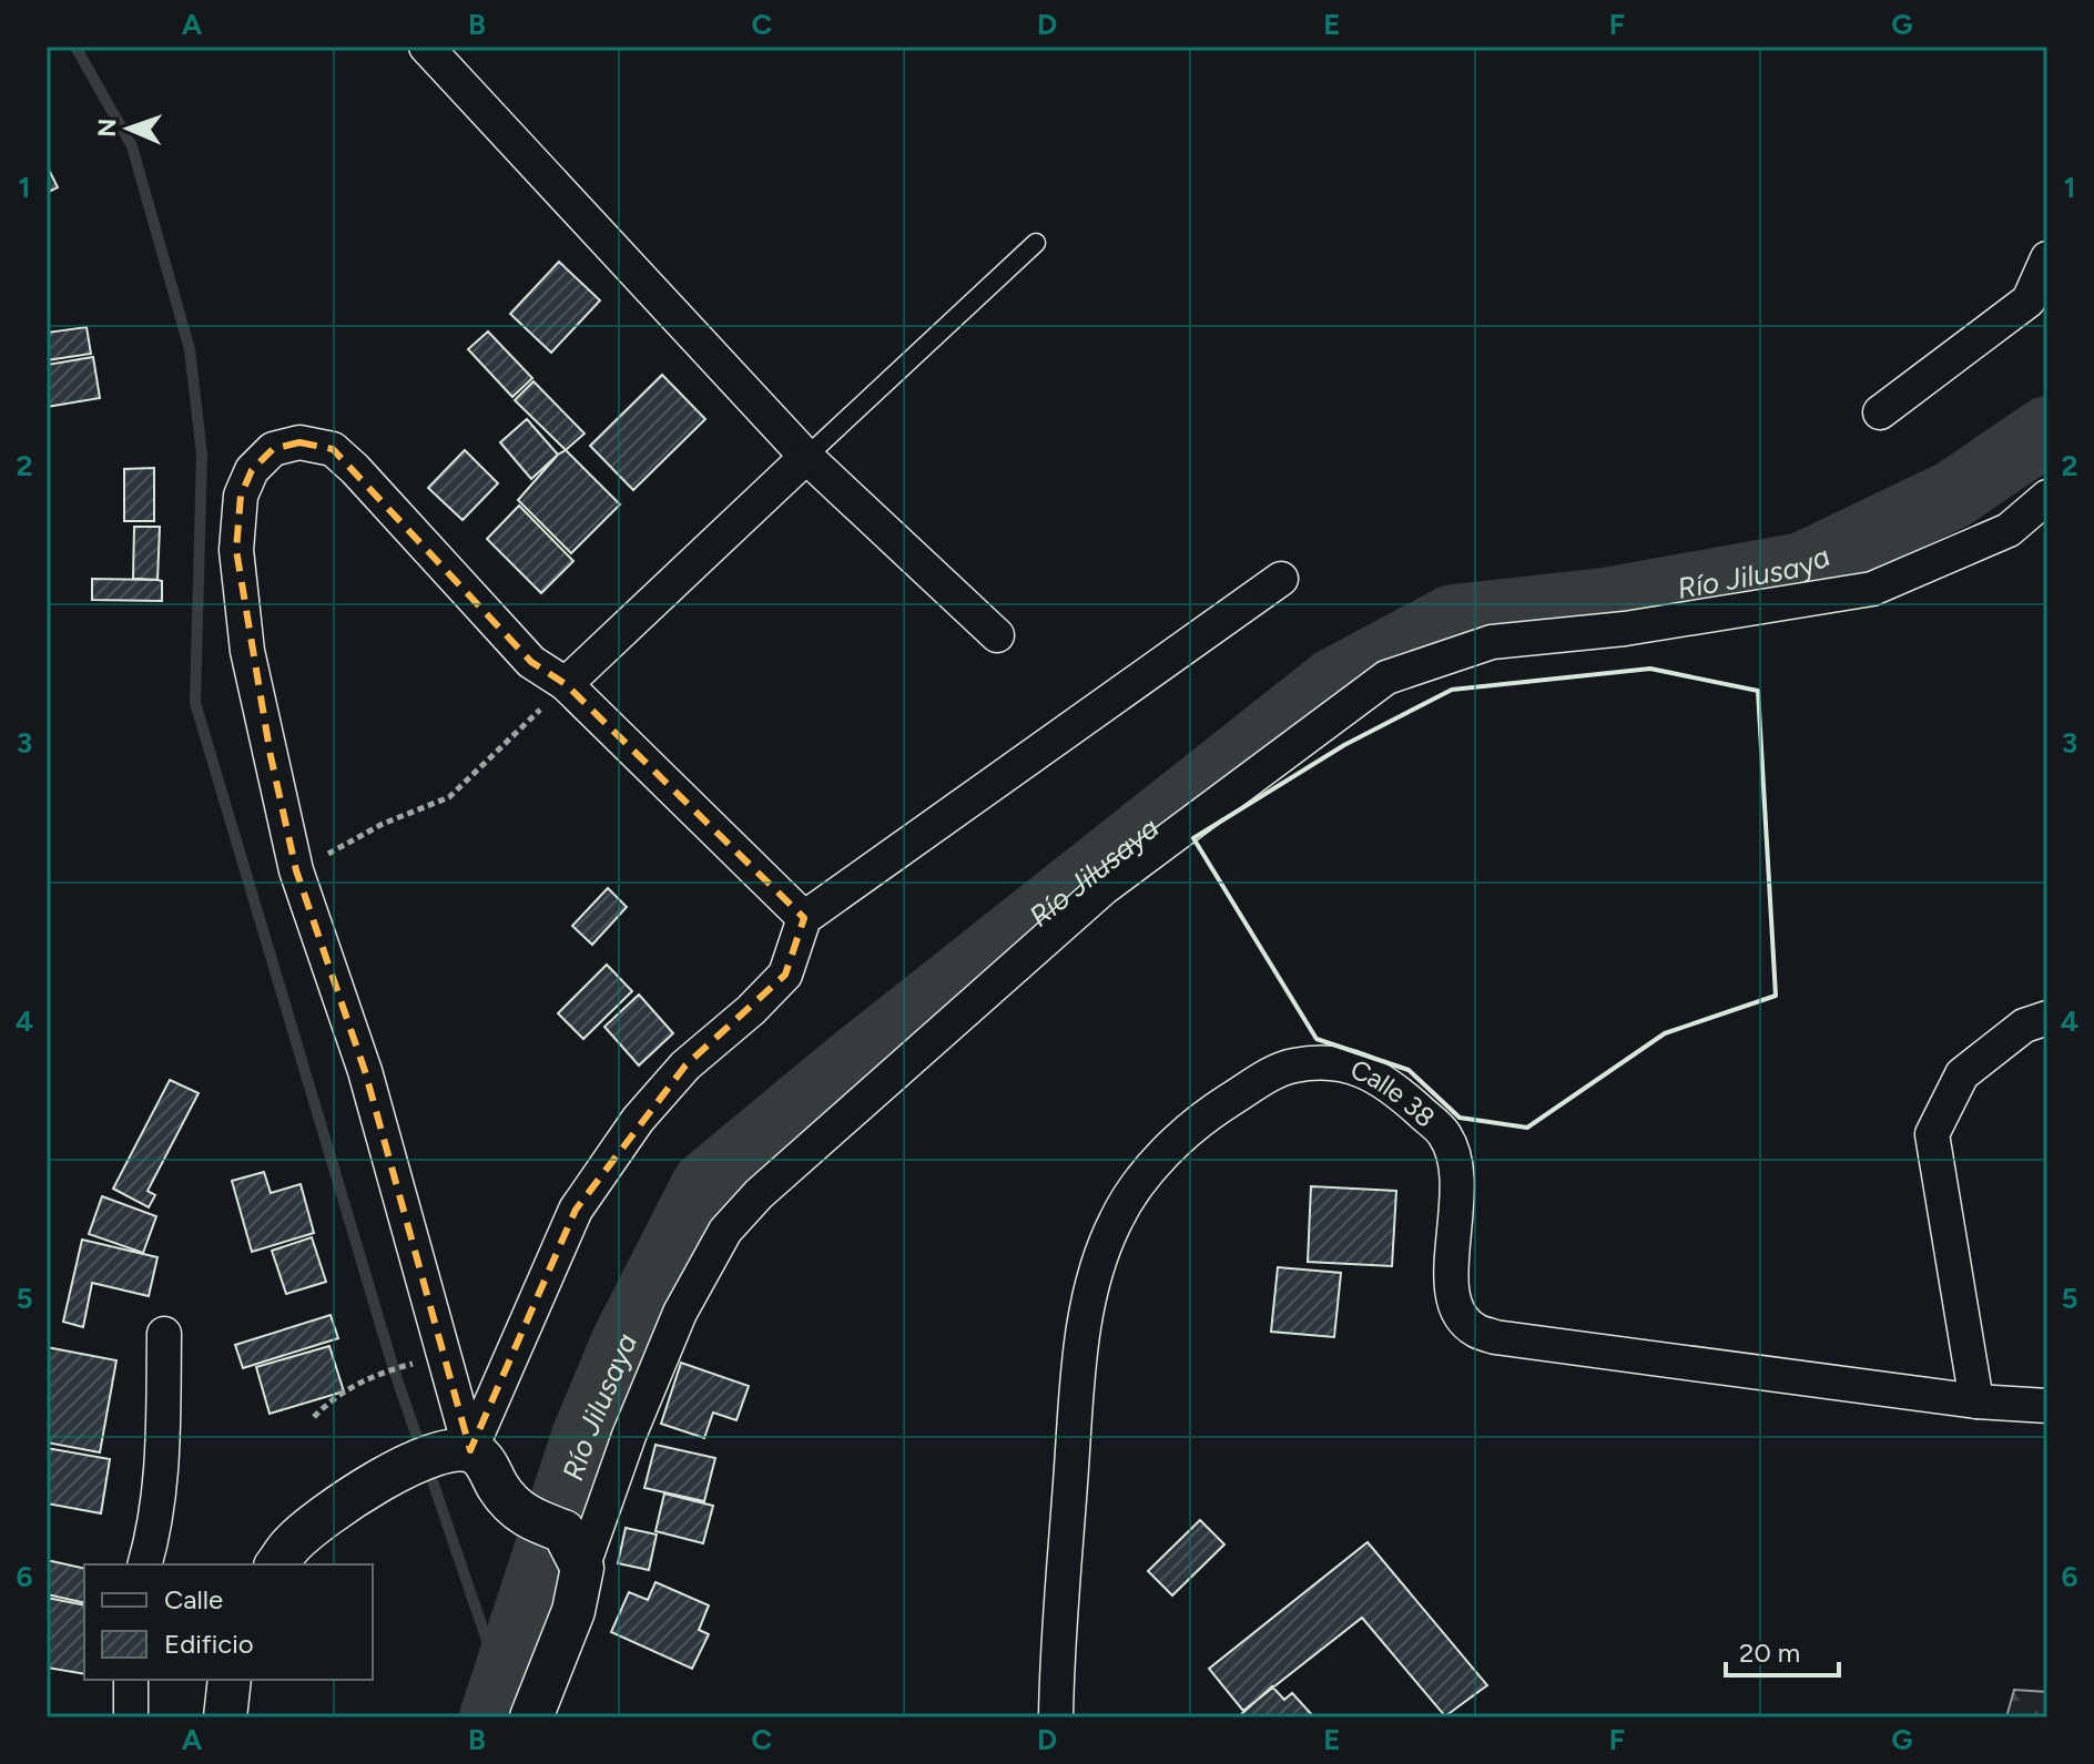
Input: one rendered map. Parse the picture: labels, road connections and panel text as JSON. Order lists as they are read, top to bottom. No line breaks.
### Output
{"streets":{"street":["Calle 38"]},"water":["Río Jilusaya"],"legend":["Calle","Edificio"],"scale_bar":"20 m","north":"left","grid":{"columns":["A","B","C","D","E","F","G"],"rows":["1","2","3","4","5","6"]}}
